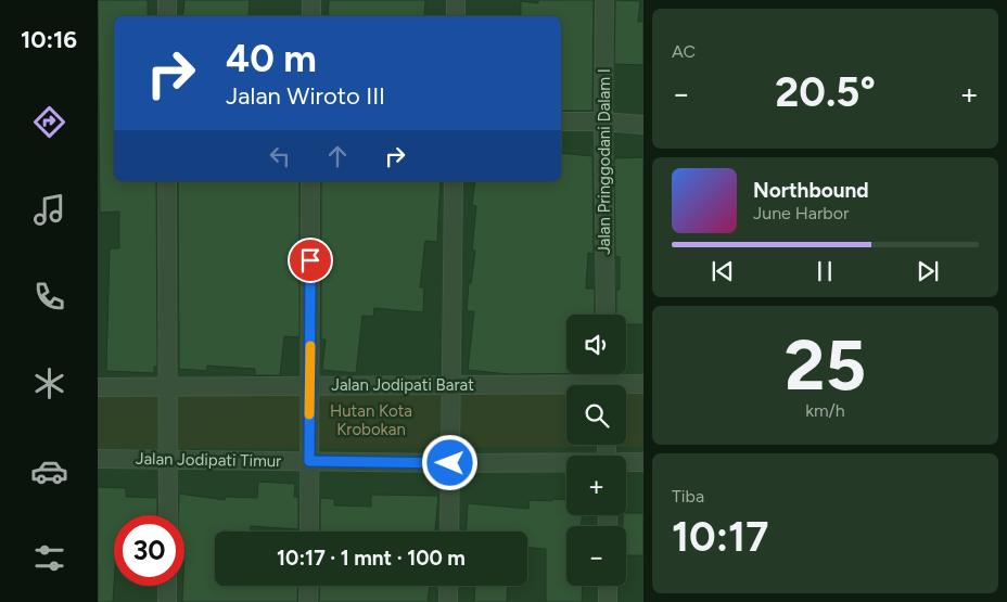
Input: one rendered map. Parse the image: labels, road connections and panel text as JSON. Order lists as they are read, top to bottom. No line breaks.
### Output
{"streets":{"street":["Jalan Pringgodani Dalam I","Jalan Jodipati Barat","Jalan Jodipati Timur"]},"parks":["Hutan Kota Krobokan"],"page":{"tabs":"10:16","tile":["AC",["25","km/h"],["Tiba","10:17"]],"turn":["40 m","Jalan Wiroto III"],"heat":["−","20.5°","+"],"song":["Northbound","June Harbor"],"map_buttons":["+","−"],"limit":"30","trip":"10:17 · 1 mnt · 100 m"}}
